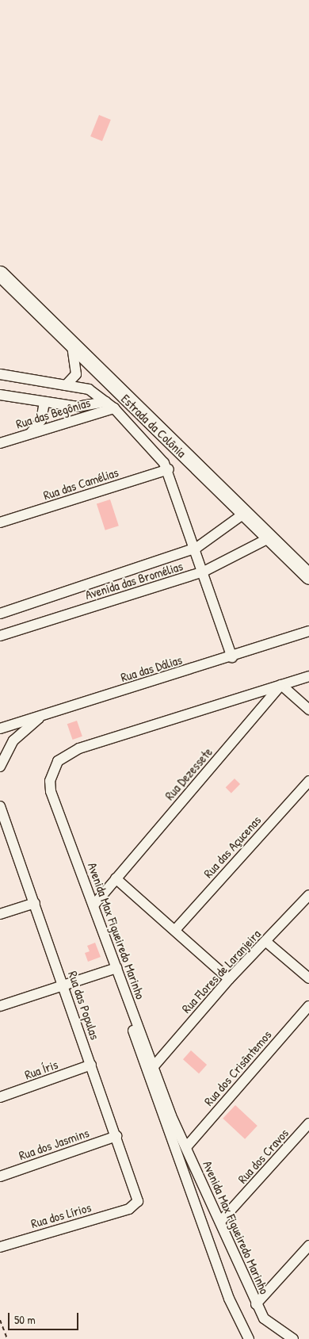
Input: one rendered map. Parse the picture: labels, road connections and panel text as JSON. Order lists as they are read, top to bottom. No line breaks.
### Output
{"streets":{"main road":["Estrada da Colônia"],"street":["Rua das Begônias","Rua das Camélias","Avenida das Bromélias","Rua das Dálias","Rua Dezessete","Rua das Açucenas","Avenida Max Figueiredo Marinho","Rua Flores de Laranjeira","Rua das Populas","Rua dos Crisântemos","Rua Íris","Rua dos Jasmins","Rua dos Cravos","Rua dos Lírios"]},"crossings":[["Estrada da Colônia","Avenida das Bromélias"],["Rua Dezessete","Avenida Max Figueiredo Marinho"],["Avenida Max Figueiredo Marinho","Rua Flores de Laranjeira"],["Avenida Max Figueiredo Marinho","Rua dos Crisântemos"],["Avenida Max Figueiredo Marinho","Rua dos Cravos"],["Rua das Populas","Rua Íris"],["Rua das Populas","Rua dos Jasmins"],["Rua das Populas","Rua dos Lírios"]],"scale_bar":"50 m"}
